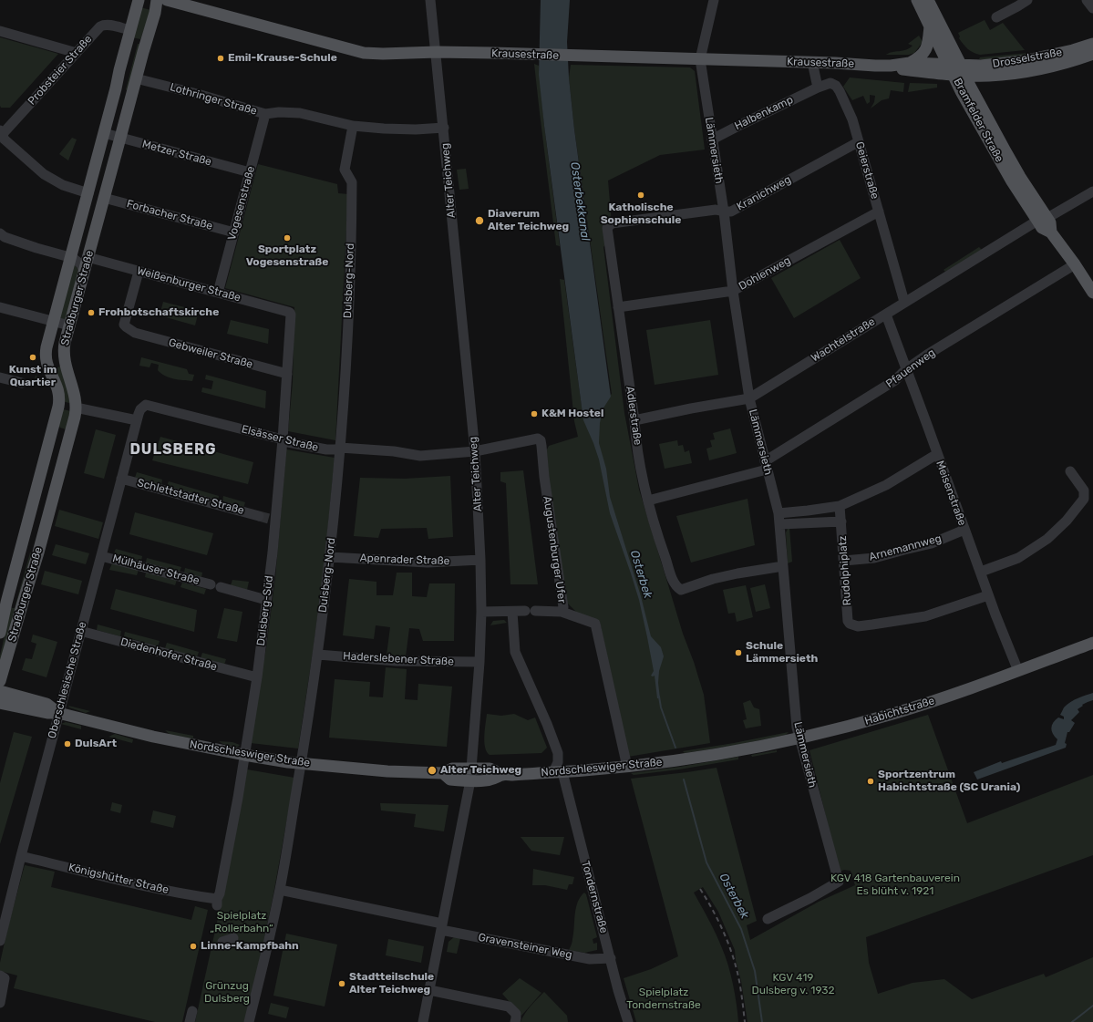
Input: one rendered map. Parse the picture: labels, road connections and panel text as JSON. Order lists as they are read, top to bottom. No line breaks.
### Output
{"streets":{"main road":["Krausestraße","Drosselstraße","Bramfelder Straße","Straßburger Straße","Habichtstraße","Nordschleswiger Straße"],"street":["Probsteier Straße","Lothringer Straße","Halbenkamp","Lämmersieth","Metzer Straße","Geierstraße","Alter Teichweg","Kranichweg","Vogesenstraße","Forbacher Straße","Dohlenweg","Dulsberg-Nord","Weißenburger Straße","Wachtelstraße","Gebweiler Straße","Pfauenweg","Adlerstraße","Elsässer Straße","Meisenstraße","Schlettstadter Straße","Arnemannweg","Augustenburger Ufer","Apenrader Straße","Mülhäuser Straße","Rudolphiplatz","Dulsberg-Süd","Diedenhofer Straße","Haderslebener Straße","Oberschlesische Straße","Königshütter Straße","Tondernstraße","Gravensteiner Weg"]},"crossings":[["Krausestraße","Drosselstraße"],["Krausestraße","Bramfelder Straße"],["Krausestraße","Lämmersieth"],["Krausestraße","Alter Teichweg"],["Drosselstraße","Bramfelder Straße"],["Probsteier Straße","Straßburger Straße"],["Lothringer Straße","Alter Teichweg"],["Lothringer Straße","Vogesenstraße"],["Lothringer Straße","Dulsberg-Nord"],["Lothringer Straße","Straßburger Straße"],["Halbenkamp","Lämmersieth"],["Halbenkamp","Geierstraße"],["Bramfelder Straße","Wachtelstraße"],["Bramfelder Straße","Pfauenweg"],["Lämmersieth","Kranichweg"],["Lämmersieth","Dohlenweg"],["Lämmersieth","Wachtelstraße"],["Lämmersieth","Pfauenweg"],["Lämmersieth","Adlerstraße"],["Lämmersieth","Rudolphiplatz"],["Lämmersieth","Habichtstraße"],["Metzer Straße","Vogesenstraße"],["Metzer Straße","Straßburger Straße"],["Geierstraße","Kranichweg"],["Geierstraße","Dohlenweg"],["Geierstraße","Wachtelstraße"],["Alter Teichweg","Elsässer Straße"],["Alter Teichweg","Apenrader Straße"],["Alter Teichweg","Haderslebener Straße"],["Alter Teichweg","Nordschleswiger Straße"],["Alter Teichweg","Gravensteiner Weg"],["Kranichweg","Adlerstraße"],["Vogesenstraße","Forbacher Straße"],["Vogesenstraße","Weißenburger Straße"],["Forbacher Straße","Straßburger Straße"],["Dohlenweg","Adlerstraße"],["Dulsberg-Nord","Elsässer Straße"],["Dulsberg-Nord","Apenrader Straße"],["Dulsberg-Nord","Haderslebener Straße"],["Dulsberg-Nord","Nordschleswiger Straße"],["Dulsberg-Nord","Gravensteiner Weg"],["Weißenburger Straße","Straßburger Straße"],["Weißenburger Straße","Gebweiler Straße"],["Weißenburger Straße","Dulsberg-Süd"],["Wachtelstraße","Adlerstraße"],["Wachtelstraße","Meisenstraße"],["Gebweiler Straße","Dulsberg-Süd"],["Pfauenweg","Adlerstraße"],["Pfauenweg","Meisenstraße"],["Elsässer Straße","Augustenburger Ufer"],["Elsässer Straße","Dulsberg-Süd"],["Elsässer Straße","Oberschlesische Straße"],["Meisenstraße","Arnemannweg"],["Meisenstraße","Rudolphiplatz"],["Meisenstraße","Habichtstraße"],["Schlettstadter Straße","Oberschlesische Straße"],["Arnemannweg","Rudolphiplatz"],["Augustenburger Ufer","Nordschleswiger Straße"],["Mülhäuser Straße","Oberschlesische Straße"],["Dulsberg-Süd","Diedenhofer Straße"],["Dulsberg-Süd","Nordschleswiger Straße"],["Dulsberg-Süd","Königshütter Straße"],["Diedenhofer Straße","Oberschlesische Straße"],["Oberschlesische Straße","Nordschleswiger Straße"],["Oberschlesische Straße","Königshütter Straße"],["Habichtstraße","Nordschleswiger Straße"],["Nordschleswiger Straße","Tondernstraße"],["Tondernstraße","Gravensteiner Weg"]],"districts":["DULSBERG"],"water":["Osterbekkanal","Osterbek"],"parks":["KGV 418 Gartenbauverein Es blüht v. 1921","Spielplatz „Rollerbahn“","KGV 419 Dulsberg v. 1932","Grünzug Dulsberg","Spielplatz Tondernstraße"],"places":["Emil-Krause-Schule","Katholische Sophienschule","Diaverum Alter Teichweg","Sportplatz Vogesenstraße","Frohbotschaftskirche","Kunst im Quartier","K&M Hostel","Schule Lämmersieth","DulsArt","Alter Teichweg","Sportzentrum Habichtstraße (SC Urania)","Linne-Kampfbahn","Stadtteilschule Alter Teichweg"]}
